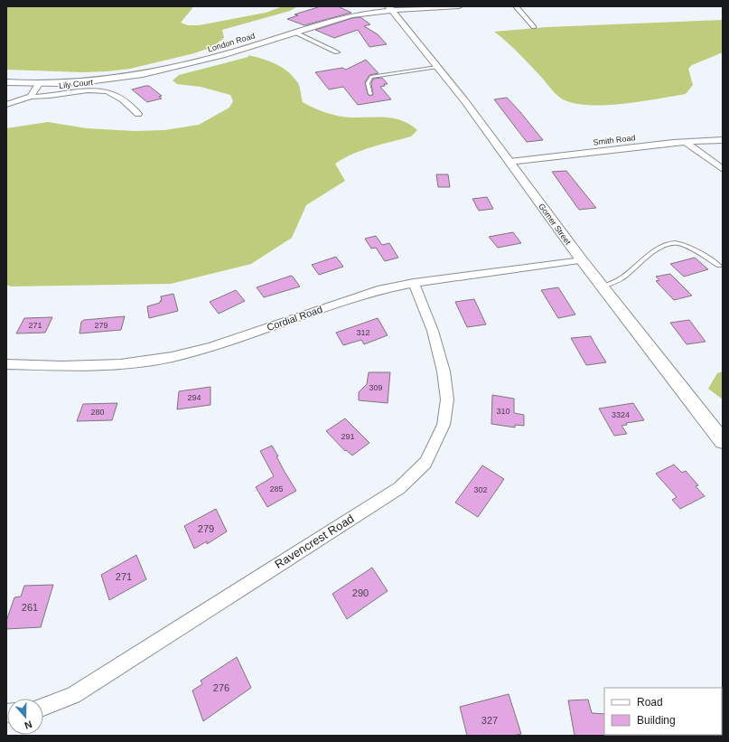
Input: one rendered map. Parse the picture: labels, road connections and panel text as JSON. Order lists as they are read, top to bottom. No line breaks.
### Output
{"streets":{"street":["London Road","Lily Court","Smith Road","Gomer Street","Cordial Road","Ravencrest Road"]},"crossings":[["London Road","Gomer Street"],["Smith Road","Gomer Street"],["Gomer Street","Cordial Road"],["Cordial Road","Ravencrest Road"]],"house_numbers":["271","279","312","309","294","310","280","3324","291","285","302","279","271","290","261","276","327"],"legend":["Road","Building"],"north":"bottom"}
